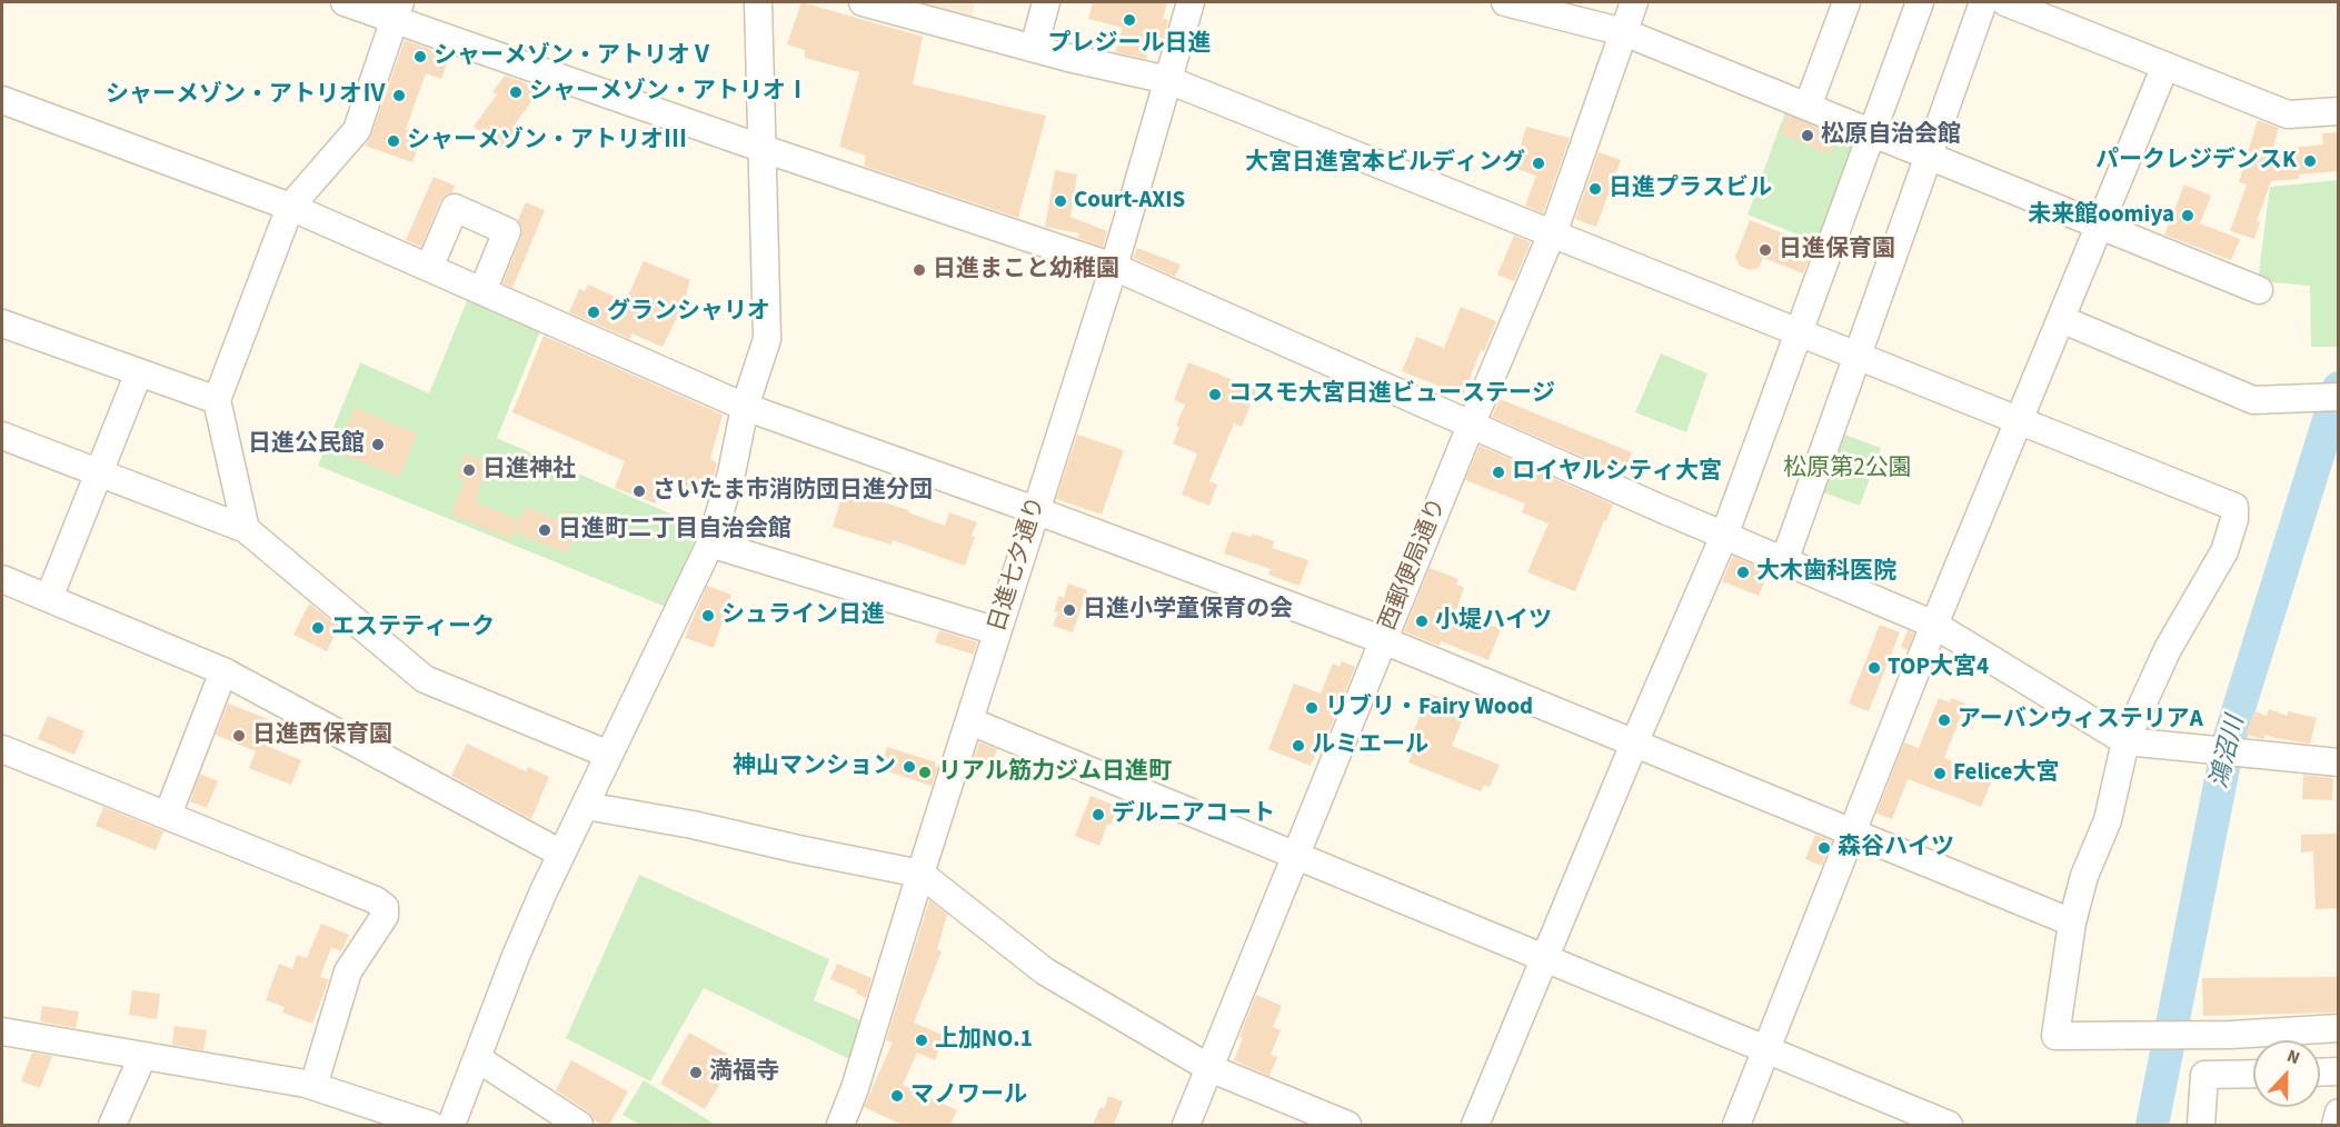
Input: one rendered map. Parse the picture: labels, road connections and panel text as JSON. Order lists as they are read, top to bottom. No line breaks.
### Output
{"streets":{"street":["日進七夕通り","西郵便局通り"]},"water":["鴻沼川"],"parks":["松原第2公園"],"places":["プレジール日進","シャーメゾン・アトリオⅤ","シャーメゾン・アトリオⅠ","シャーメゾン・アトリオⅣ","松原自治会館","シャーメゾン・アトリオⅢ","パークレジデンスK","大宮日進宮本ビルディング","日進プラスビル","Court-AXIS","未来館oomiya","日進保育園","日進まこと幼稚園","グランシャリオ","コスモ大宮日進ビューステージ","日進公民館","日進神社","ロイヤルシティ大宮","さいたま市消防団日進分団","日進町二丁目自治会館","大木歯科医院","日進小学童保育の会","シュライン日進","小堤ハイツ","エステティーク","TOP大宮4","リブリ・Fairy Wood","アーバンウィステリアA","日進西保育園","ルミエール","神山マンション","リアル筋力ジム日進町","Felice大宮","デルニアコート","森谷ハイツ","上加NO.1","満福寺","マノワール"],"north":"top"}
